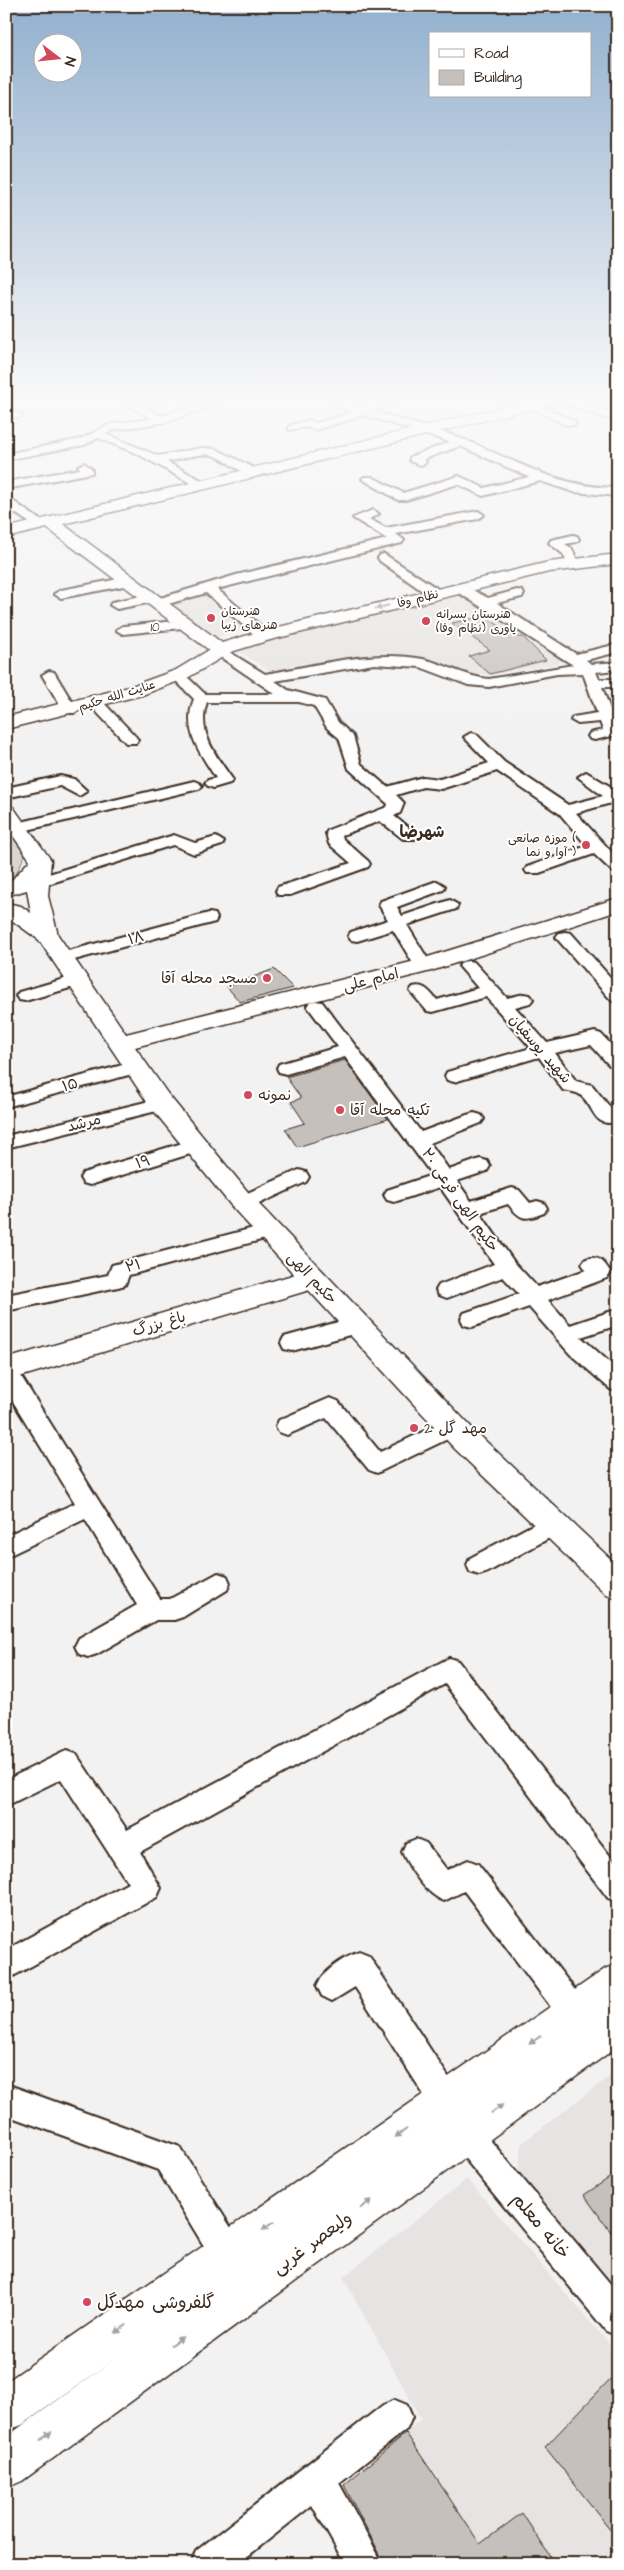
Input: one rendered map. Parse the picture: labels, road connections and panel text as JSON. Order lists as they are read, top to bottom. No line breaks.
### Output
{"streets":{"main road":["نظام وفا","عنایت الله حکیم","امام علی","حکیم الهی","باغ بزرگ","ولیعصر غربی"],"street":["10","۱۸","شهید یوسفیان","۱۵","مرشد","۱۹","حکیم الهی فرعی ۲۰","۲۱","خانه معلم"]},"crossings":[["نظام وفا","عنایت الله حکیم"],["۱۸","حکیم الهی"],["امام علی","۱۵"],["امام علی","حکیم الهی"],["۱۵","حکیم الهی"],["مرشد","حکیم الهی"],["۱۹","حکیم الهی"],["۲۱","حکیم الهی"],["حکیم الهی","باغ بزرگ"],["خانه معلم","ولیعصر غربی"]],"one_way":["نظام وفا"],"districts":["شهرضا"],"places":["هنرستان هنرهای زیبا","هنرستان پسرانه یاوری (نظام وفا)","موزه صانعی ( آوا و نما )","مسجد محله آقا","نمونه","تکیه محله آقا","مهد گل 2","گلفروشی مهدگل"],"legend":["Road","Building"],"north":"right"}
